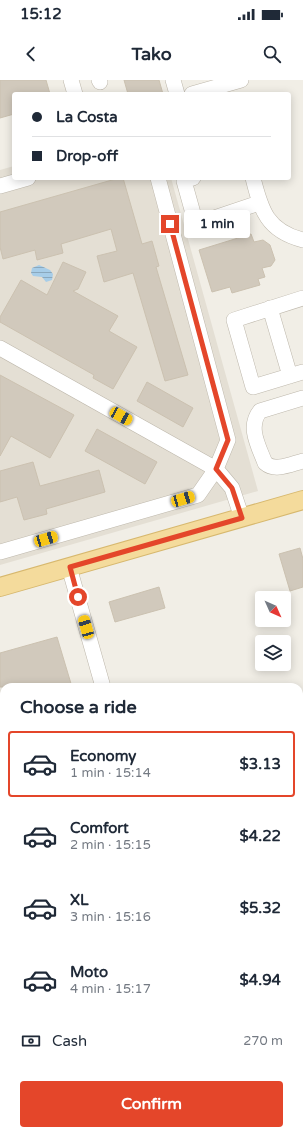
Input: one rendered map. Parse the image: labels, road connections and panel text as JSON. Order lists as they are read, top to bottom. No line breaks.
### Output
{"north":"bottom right","page":{"status":"15:12","header":"Tako","banner":["La Costa","Drop-off"],"bubble":"1 min","heading":"Choose a ride","list":[{"name":"Economy","note":"1 min · 15:14","value":"$3.13"},{"name":"Comfort","note":"2 min · 15:15","value":"$4.22"},{"name":"XL","note":"3 min · 15:16","value":"$5.32"},{"name":"Moto","note":"4 min · 15:17","value":"$4.94"}],"pay":["Cash","270 m"],"buttons":"Confirm"}}
